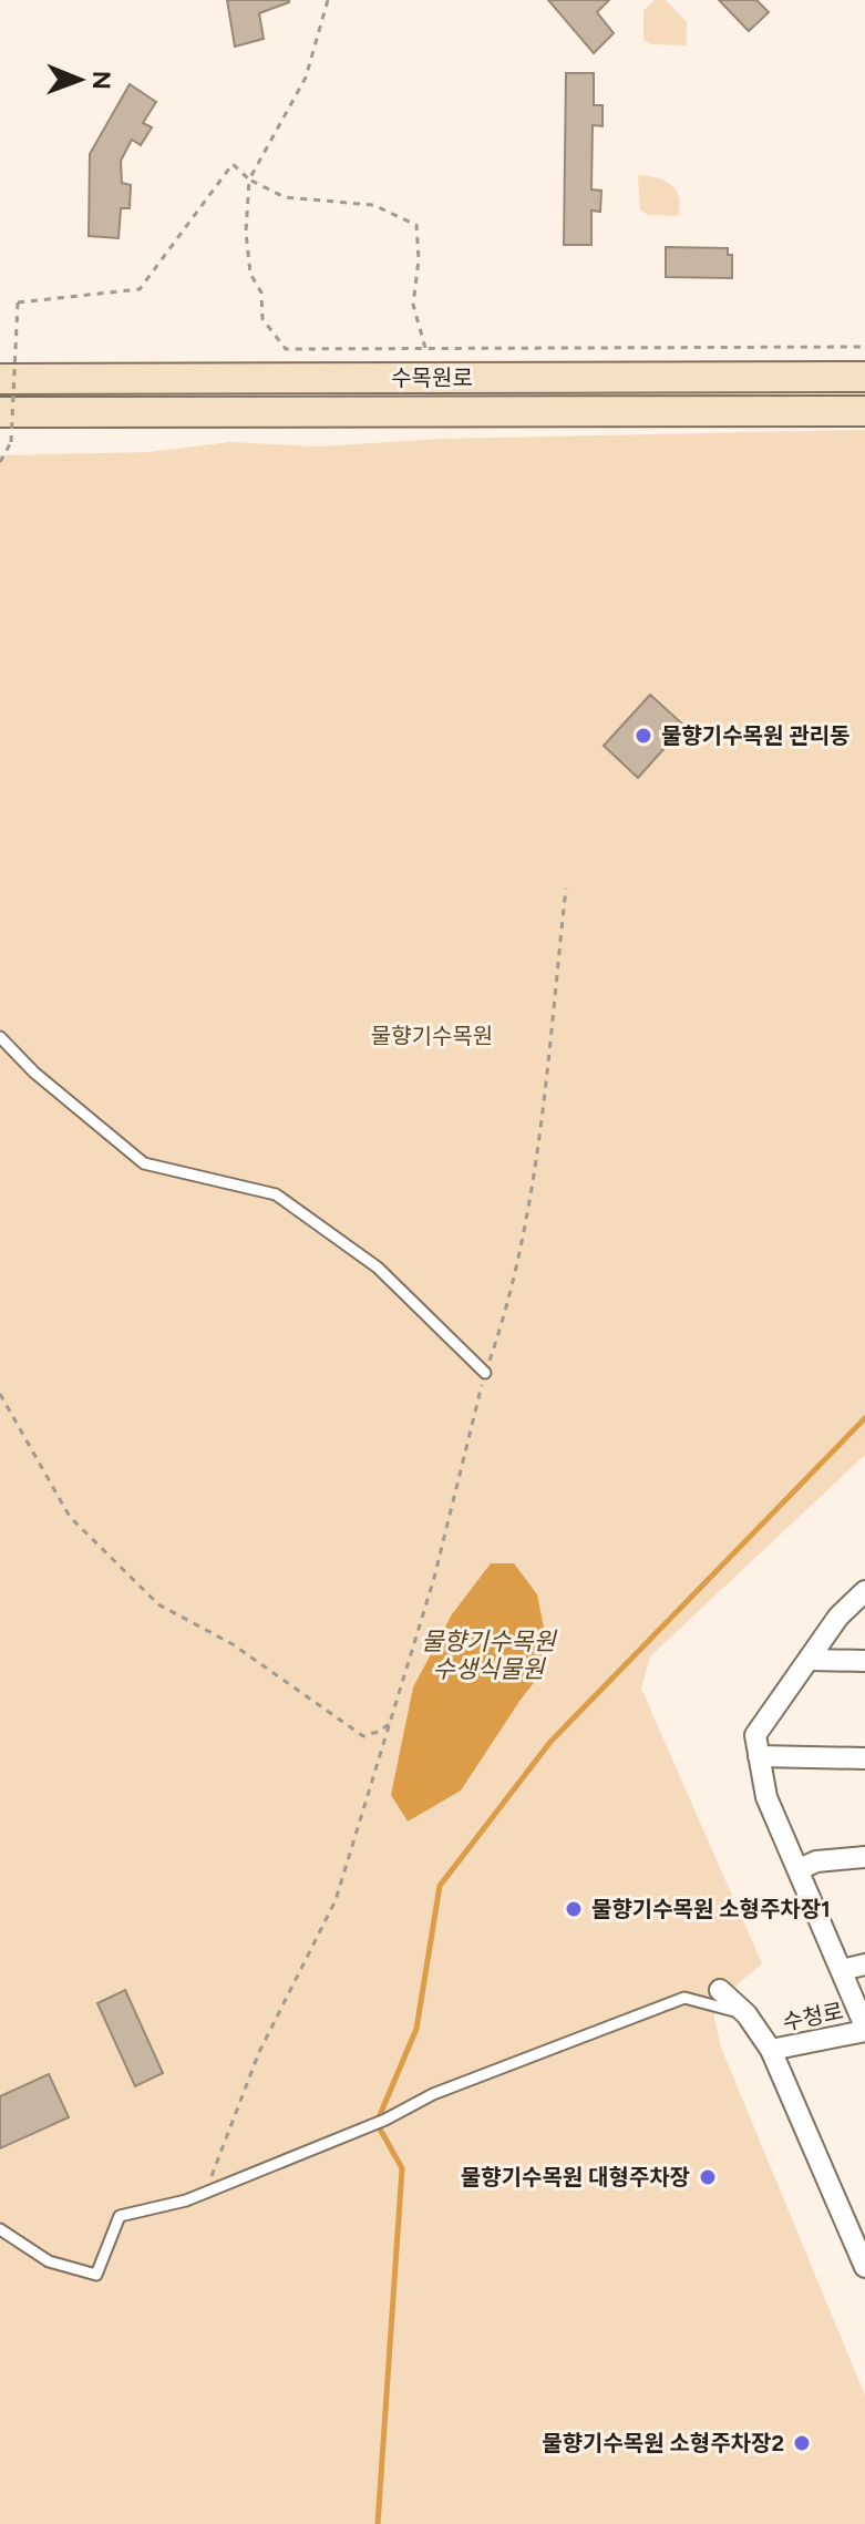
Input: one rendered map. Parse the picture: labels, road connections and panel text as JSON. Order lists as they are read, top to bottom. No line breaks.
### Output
{"streets":{"street":["수목원로","수청로"]},"water":["물향기수목원 수생식물원"],"parks":["물향기수목원"],"places":["물향기수목원 관리동","물향기수목원 소형주차장1","물향기수목원 대형주차장","물향기수목원 소형주차장2"],"north":"right"}
